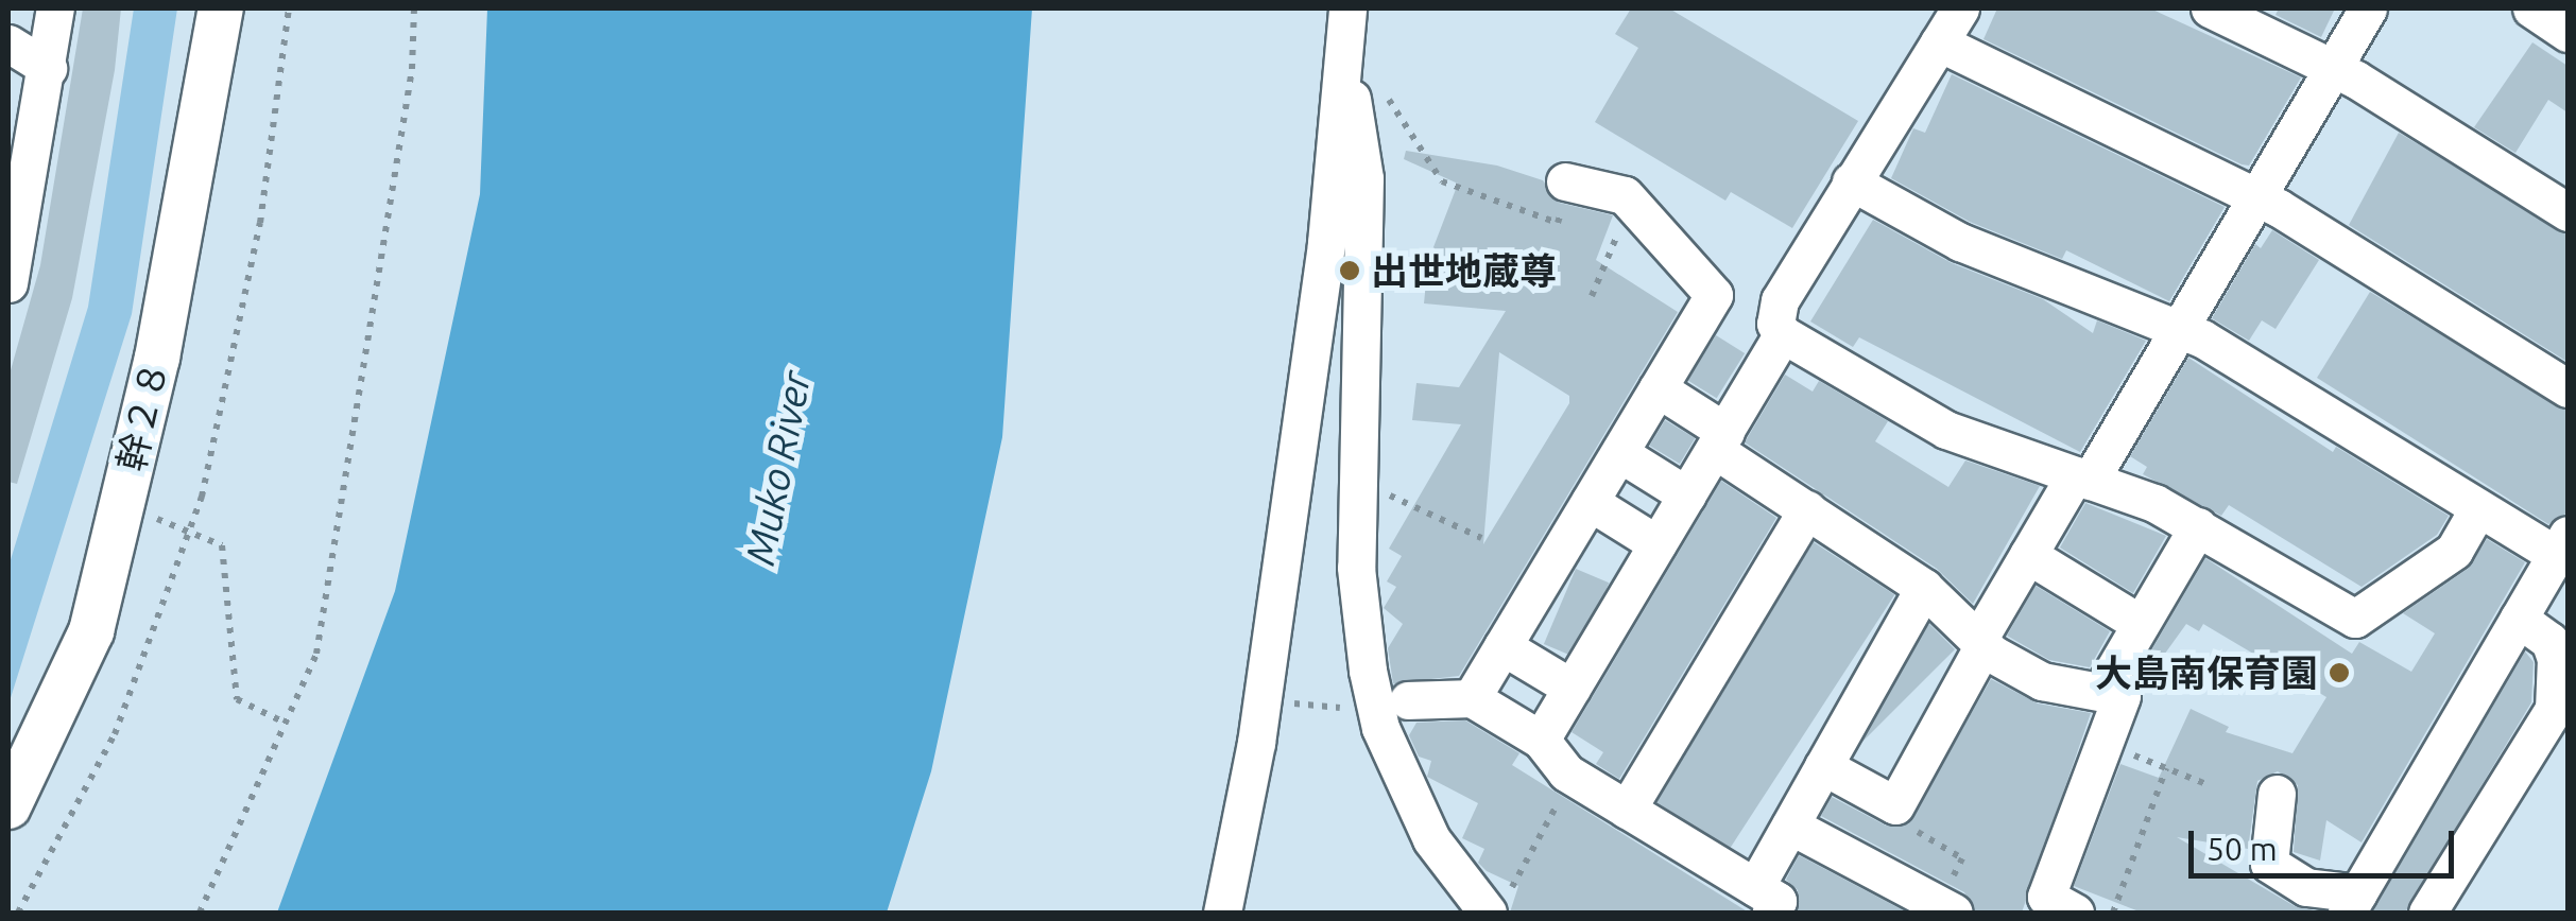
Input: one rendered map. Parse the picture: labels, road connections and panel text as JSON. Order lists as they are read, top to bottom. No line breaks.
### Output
{"streets":{"street":["幹２８"]},"water":["Muko River"],"places":["出世地蔵尊","大島南保育園"],"scale_bar":"50 m"}
